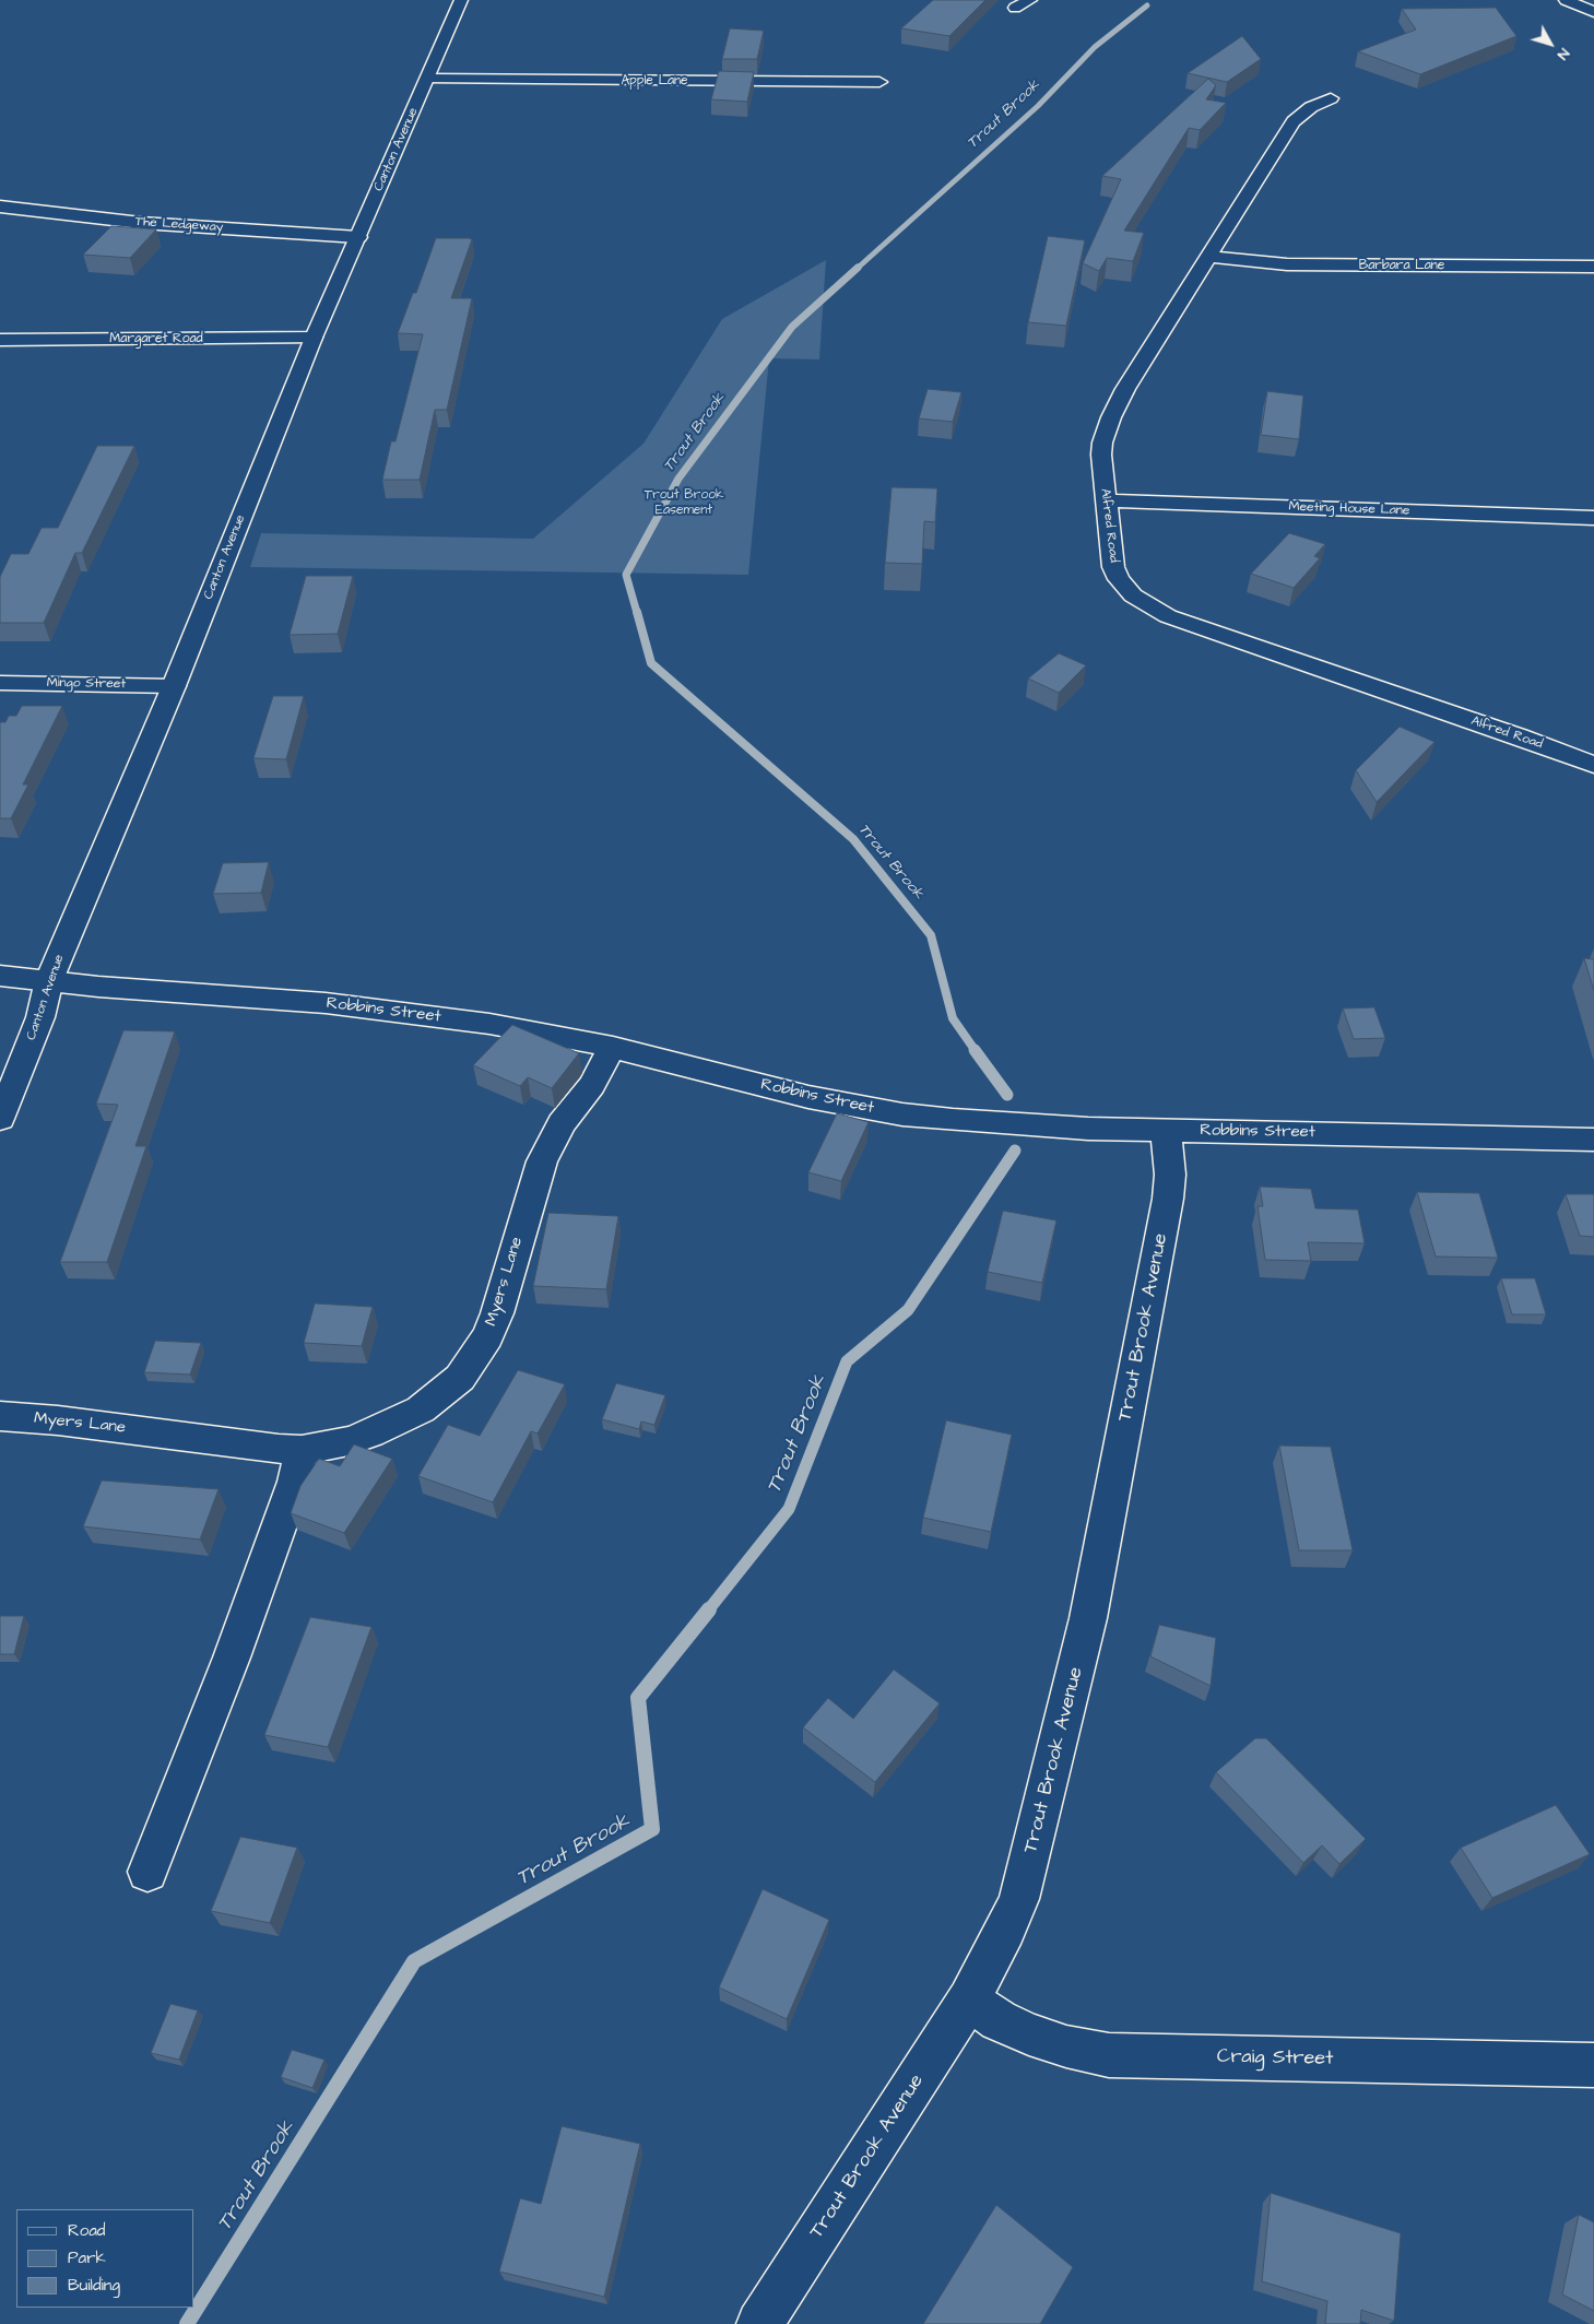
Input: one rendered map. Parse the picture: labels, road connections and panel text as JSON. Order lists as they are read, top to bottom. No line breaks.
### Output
{"streets":{"main road":["Apple Lane","Canton Avenue","The Ledgeway","Barbara Lane","Margaret Road","Meeting House Lane","Alfred Road","Mingo Street","Robbins Street","Myers Lane","Trout Brook Avenue","Craig Street"]},"crossings":[["Apple Lane","Canton Avenue"],["Canton Avenue","The Ledgeway"],["Canton Avenue","Margaret Road"],["Canton Avenue","Mingo Street"],["Canton Avenue","Robbins Street"],["Barbara Lane","Alfred Road"],["Meeting House Lane","Alfred Road"],["Robbins Street","Myers Lane"],["Robbins Street","Trout Brook Avenue"],["Trout Brook Avenue","Craig Street"]],"water":["Trout Brook"],"parks":["Trout Brook Easement"],"legend":["Road","Park","Building"],"north":"bottom right"}
